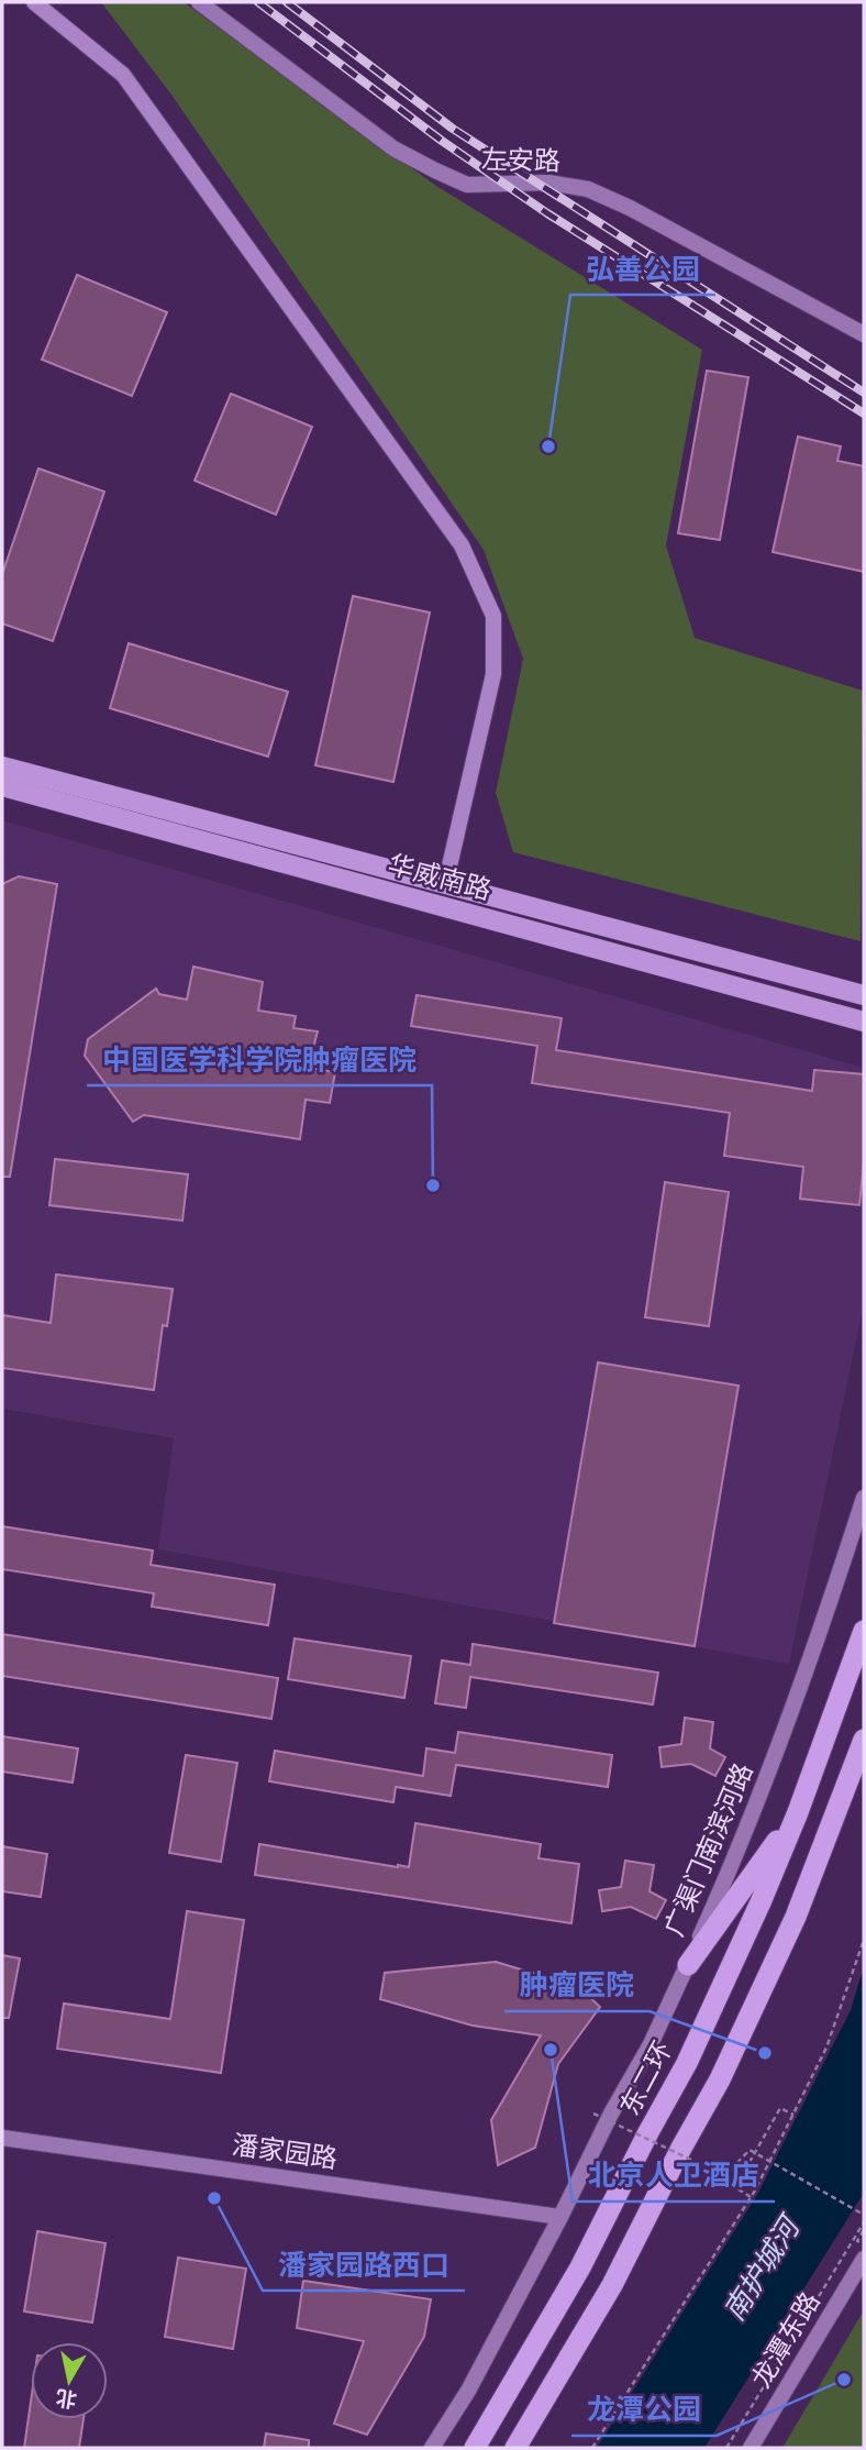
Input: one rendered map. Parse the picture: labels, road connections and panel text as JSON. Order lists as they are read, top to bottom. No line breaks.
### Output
{"streets":{"highway":["东二环"],"main road":["华威南路"],"street":["左安路","广渠门南滨河路","潘家园路","龙潭东路"]},"crossings":[["广渠门南滨河路","潘家园路"]],"water":["南护城河"],"places":["弘善公园","中国医学科学院肿瘤医院","北京人卫酒店","肿瘤医院","潘家园路西口","龙潭公园"],"north":"bottom"}
